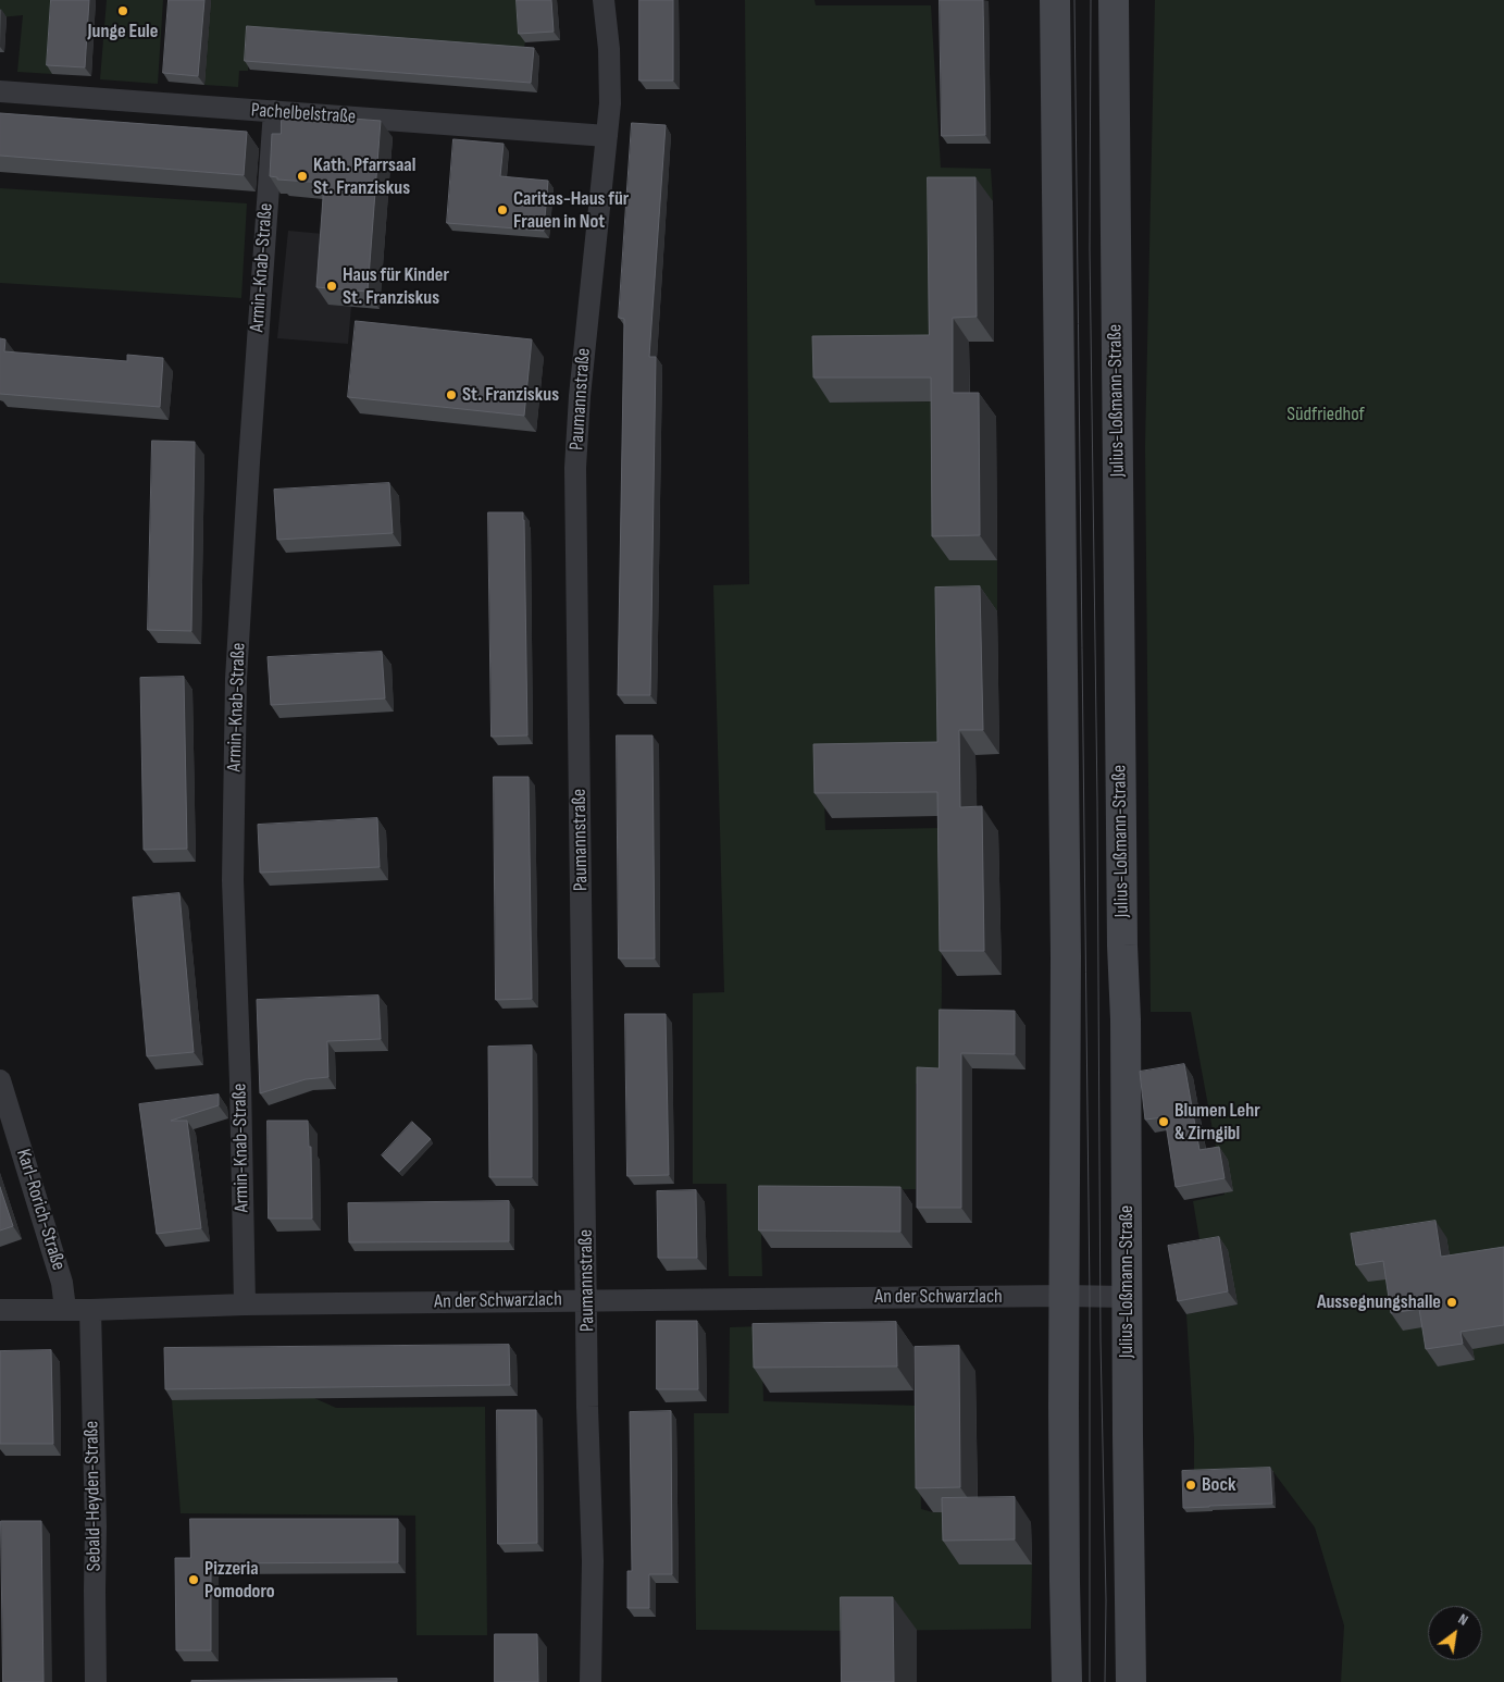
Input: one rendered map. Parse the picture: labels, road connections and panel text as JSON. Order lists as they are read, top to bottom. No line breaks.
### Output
{"streets":{"main road":["Julius-Loßmann-Straße"],"street":["Pachelbelstraße","Armin-Knab-Straße","Paumannstraße","Karl-Rorich-Straße","An der Schwarzlach","Sebald-Heyden-Straße"]},"crossings":[["Pachelbelstraße","Armin-Knab-Straße"],["Pachelbelstraße","Paumannstraße"],["Armin-Knab-Straße","An der Schwarzlach"],["Paumannstraße","An der Schwarzlach"],["Julius-Loßmann-Straße","An der Schwarzlach"],["Karl-Rorich-Straße","An der Schwarzlach"],["An der Schwarzlach","Sebald-Heyden-Straße"]],"parks":["Südfriedhof"],"places":["Junge Eule","Kath. Pfarrsaal St. Franziskus","Caritas-Haus für Frauen in Not","Haus für Kinder St. Franziskus","St. Franziskus","Blumen Lehr & Zirngibl","Aussegnungshalle","Bock","Pizzeria Pomodoro"],"north":"top right"}
